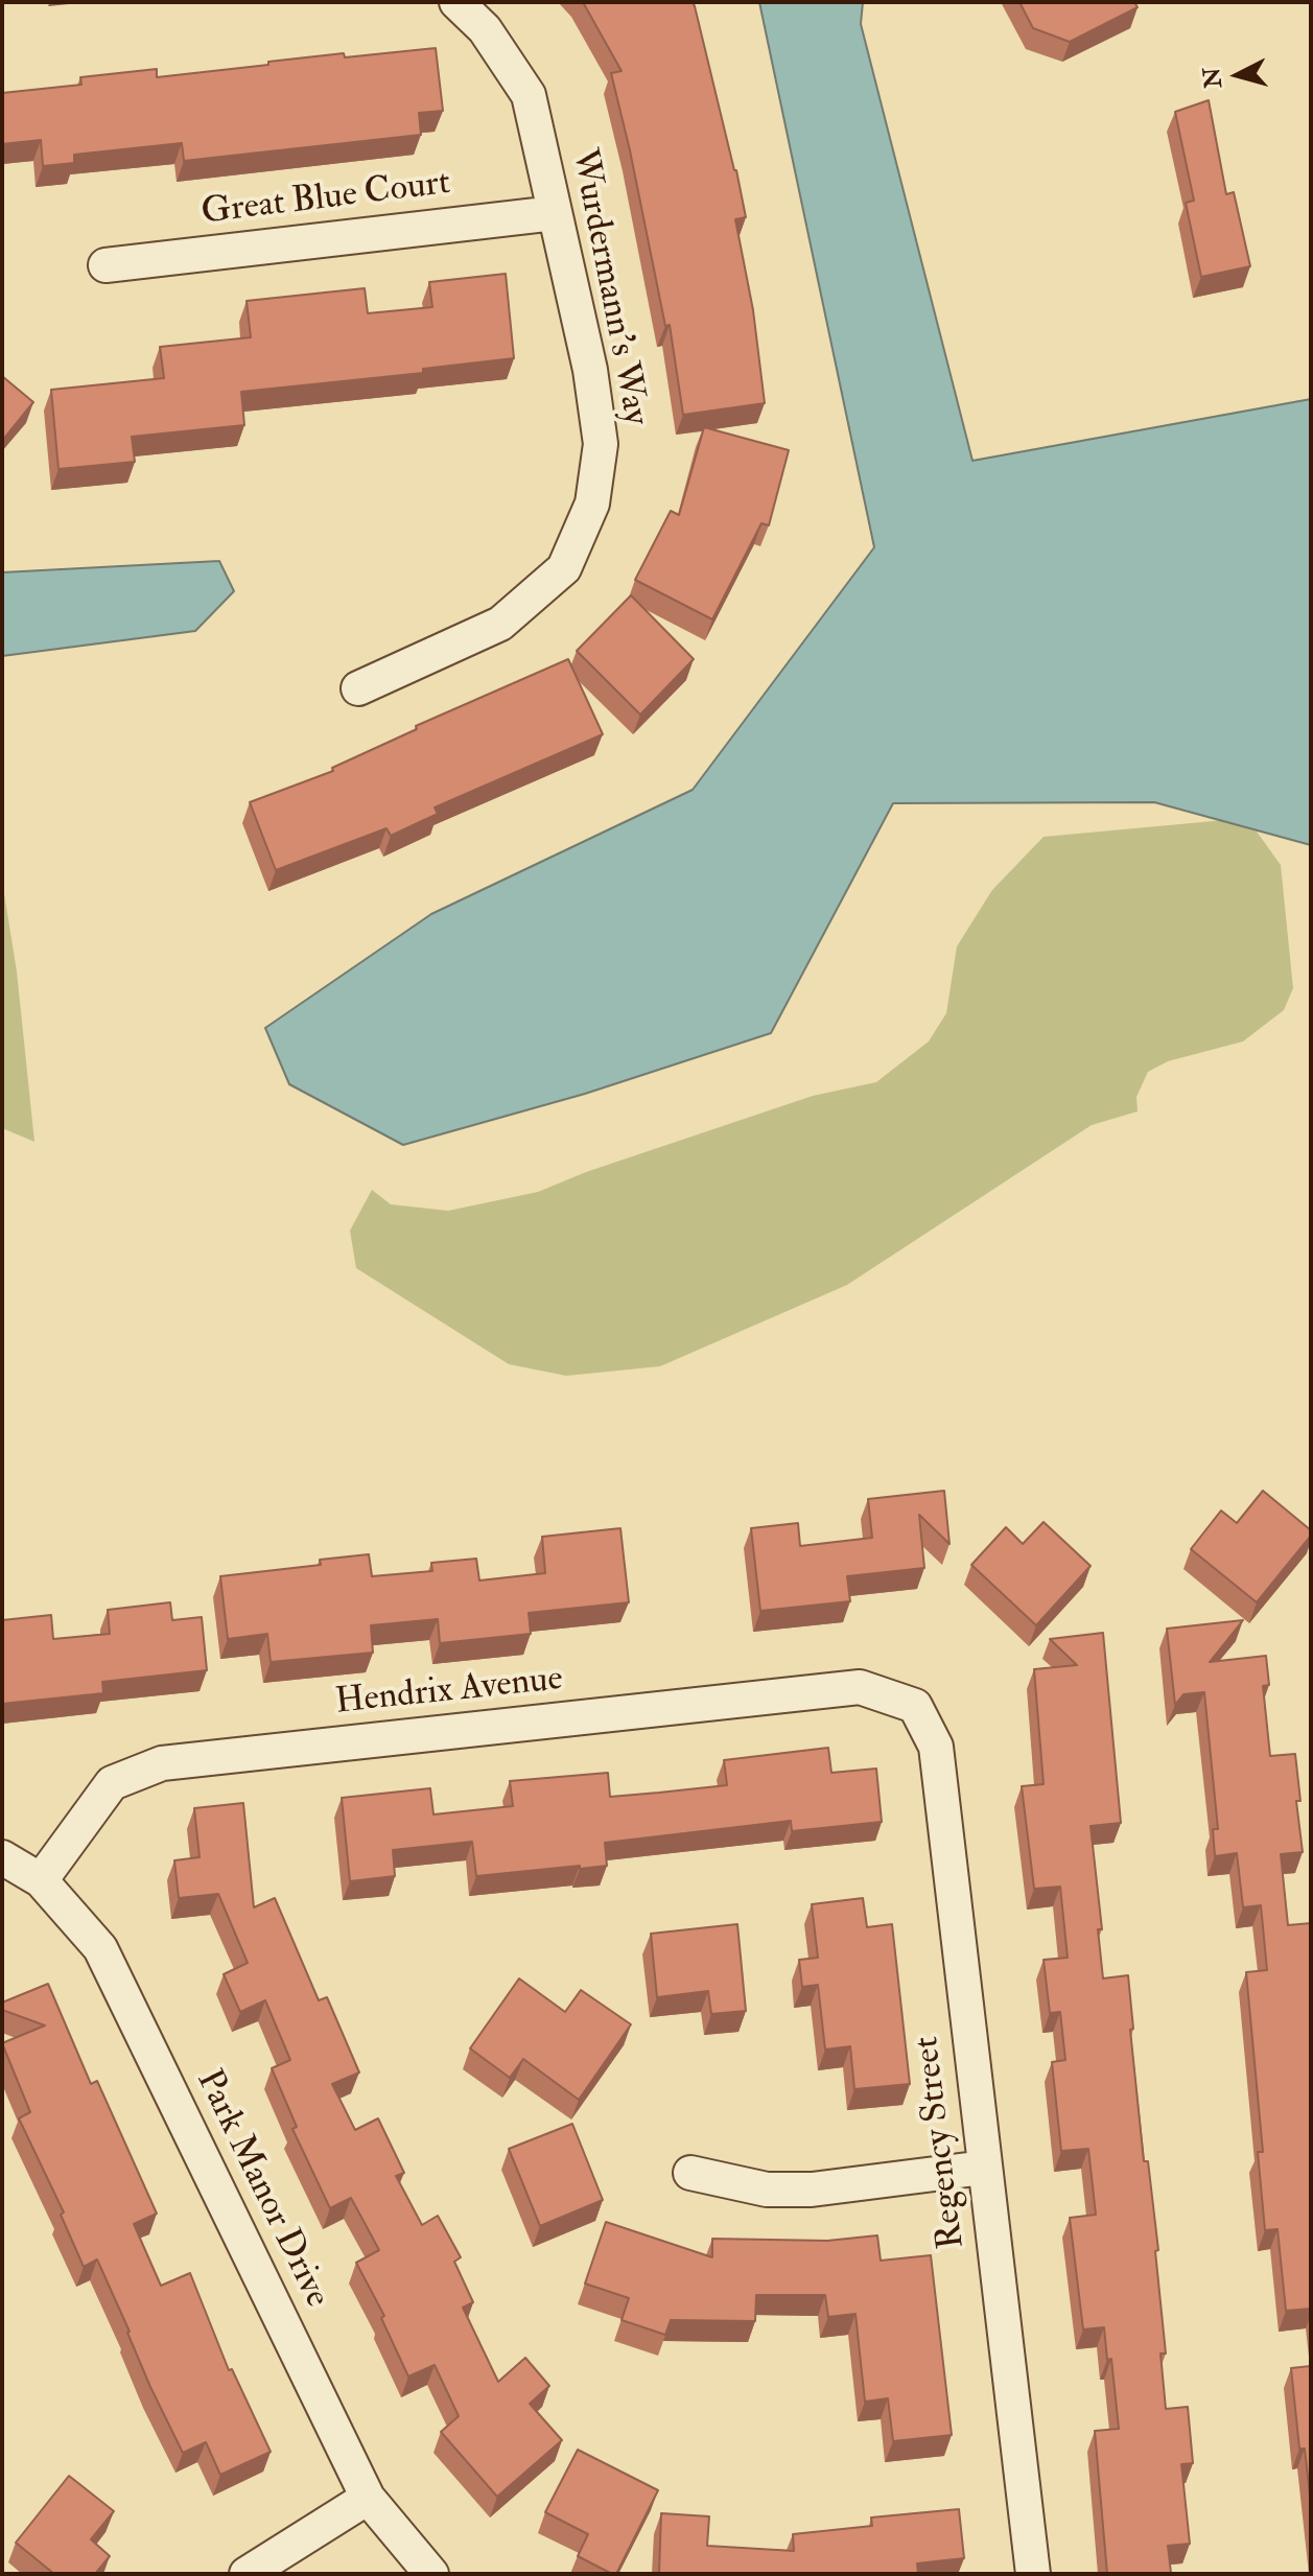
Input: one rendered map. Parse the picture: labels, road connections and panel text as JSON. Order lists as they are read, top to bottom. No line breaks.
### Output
{"streets":{"street":["Great Blue Court","Wurdermann's Way","Hendrix Avenue","Regency Street","Park Manor Drive"]},"crossings":[["Great Blue Court","Wurdermann's Way"],["Hendrix Avenue","Regency Street"],["Hendrix Avenue","Park Manor Drive"]],"north":"left"}
